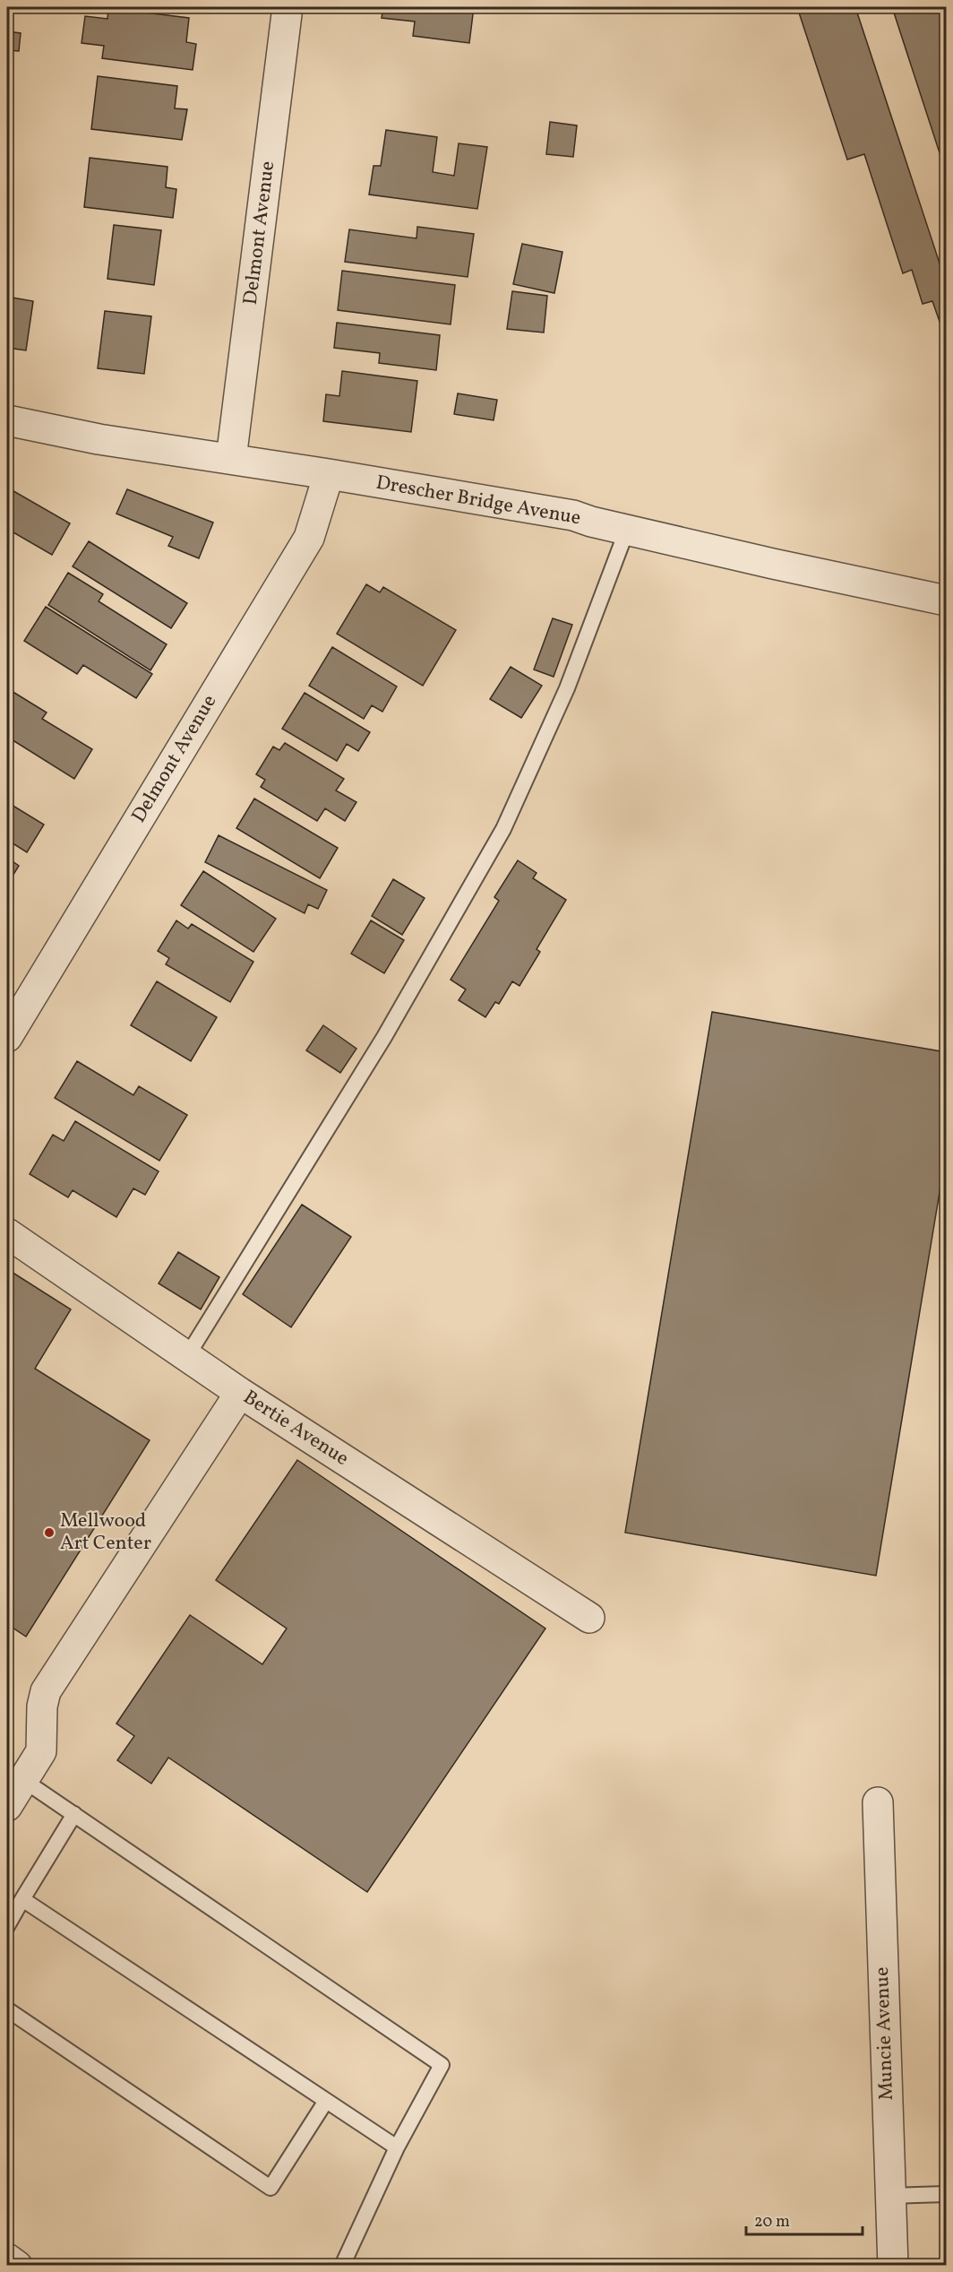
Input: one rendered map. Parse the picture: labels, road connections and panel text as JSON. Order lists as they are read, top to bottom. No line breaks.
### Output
{"streets":{"street":["Delmont Avenue","Drescher Bridge Avenue","Bertie Avenue","Muncie Avenue"]},"crossings":[["Delmont Avenue","Drescher Bridge Avenue"]],"places":["Mellwood Art Center"],"scale_bar":"20 m"}
